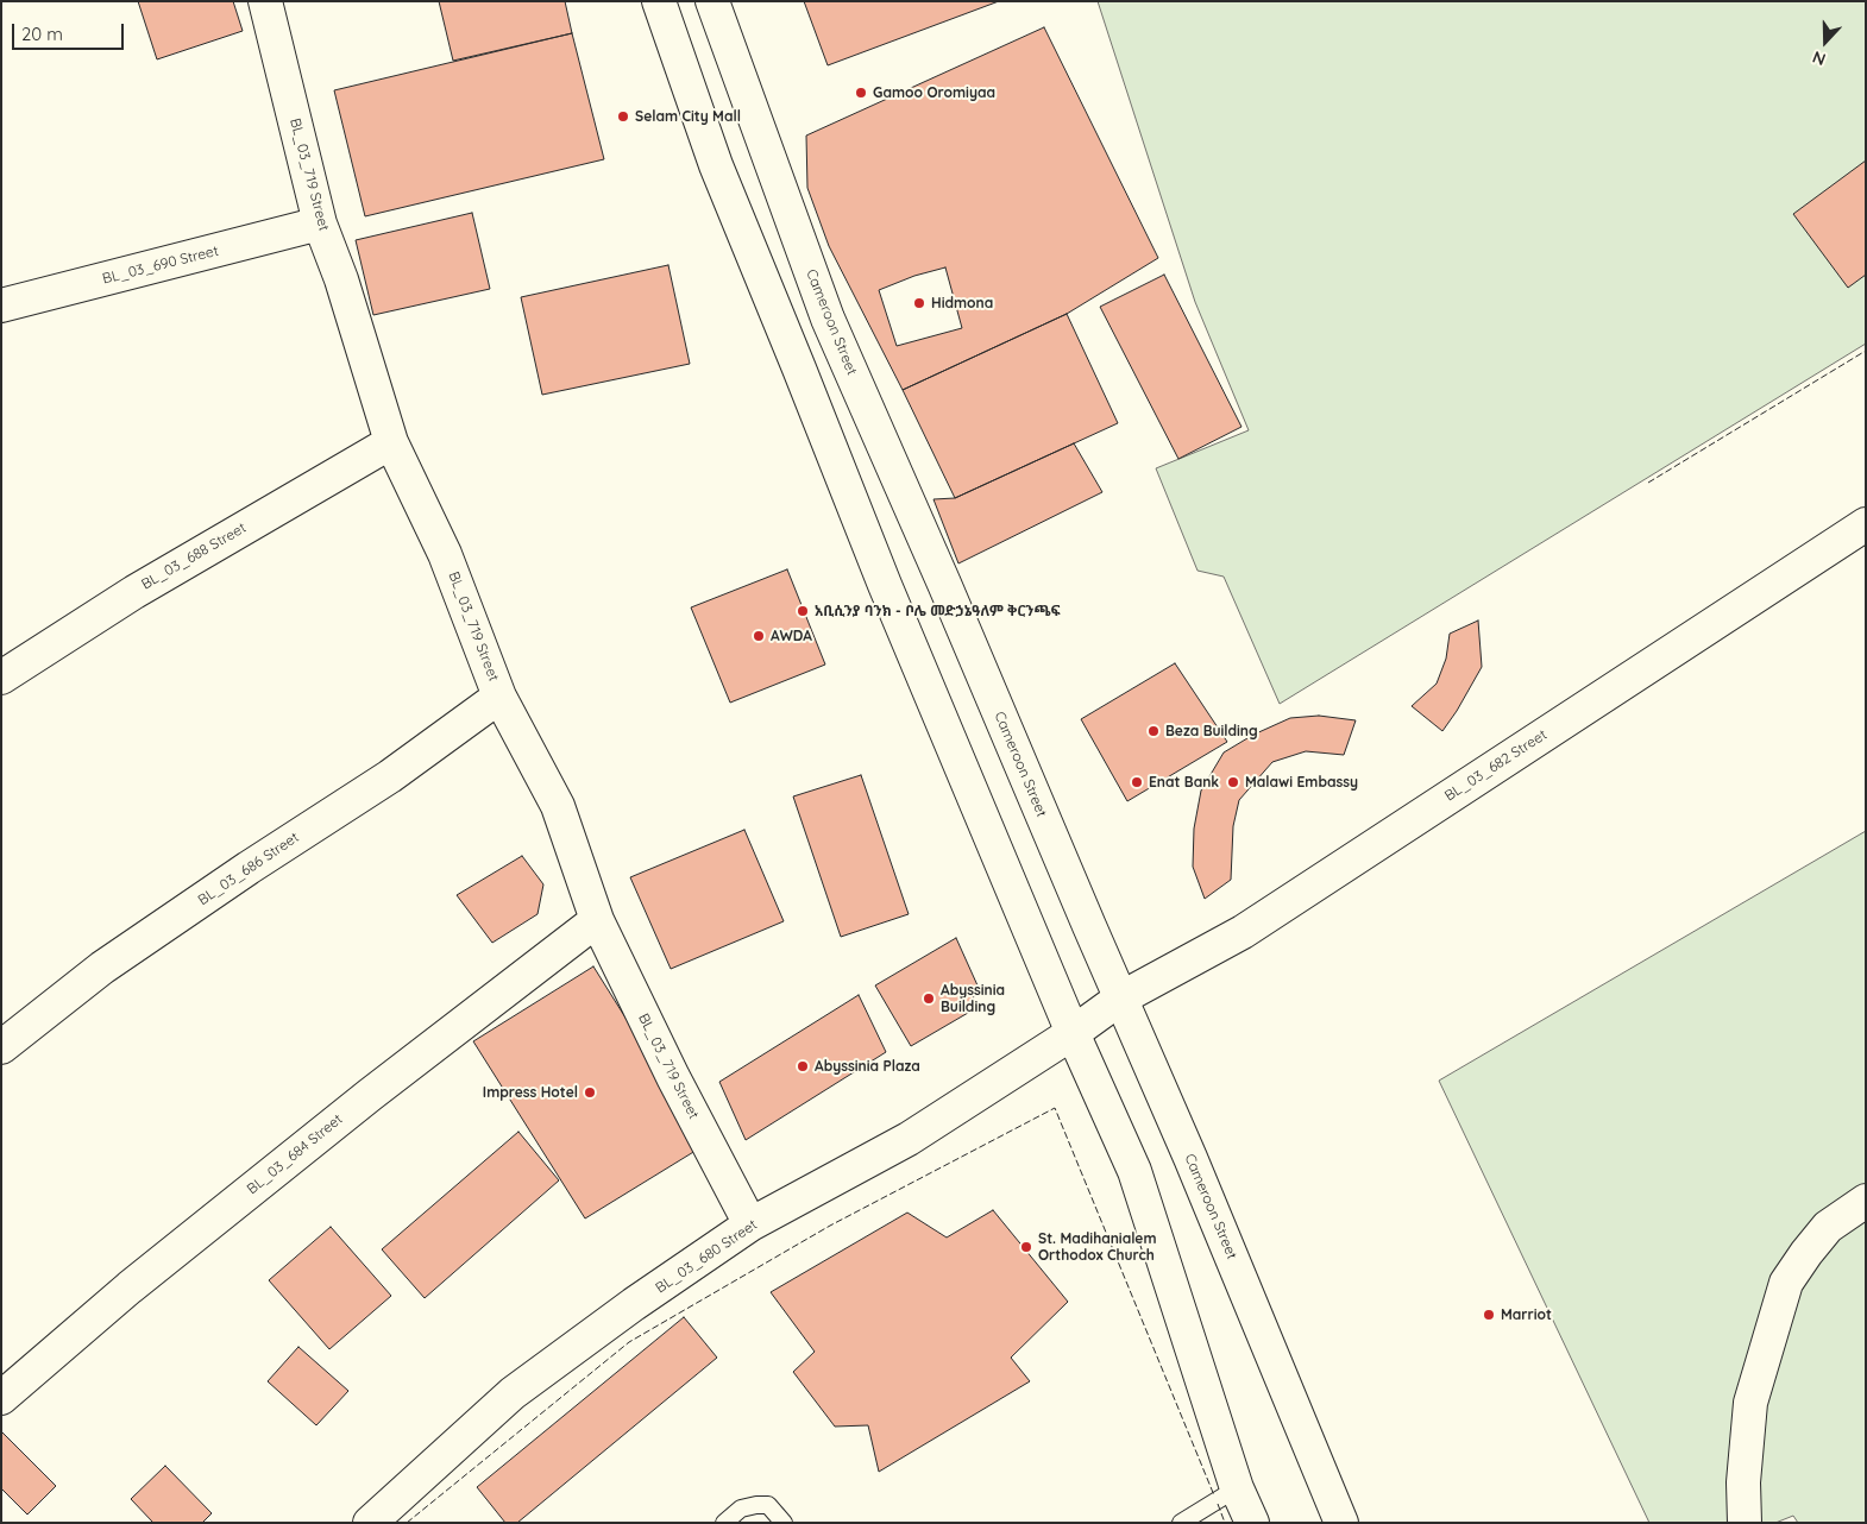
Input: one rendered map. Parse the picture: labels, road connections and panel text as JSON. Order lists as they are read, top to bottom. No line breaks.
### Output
{"streets":{"street":["BL_03_719 Street","BL_03_690 Street","Cameroon Street","BL_03_688 Street","BL_03_682 Street","BL_03_686 Street","BL_03_684 Street","BL_03_680 Street"]},"crossings":[["BL_03_719 Street","BL_03_690 Street"],["BL_03_719 Street","BL_03_688 Street"],["BL_03_719 Street","BL_03_686 Street"],["BL_03_719 Street","BL_03_684 Street"],["BL_03_719 Street","BL_03_680 Street"],["Cameroon Street","BL_03_682 Street"],["BL_03_682 Street","BL_03_680 Street"]],"places":["Gamoo Oromiyaa","Selam City Mall","Hidmona","አቢሲንያ ባንክ - ቦሌ መድኃኔዓለም ቅርንጫፍ","AWDA","Beza Building","Enat Bank","Malawi Embassy","Abyssinia Building","Abyssinia Plaza","Impress Hotel","St. Madihanialem Orthodox Church","Marriot"],"scale_bar":"20 m","north":"bottom"}
